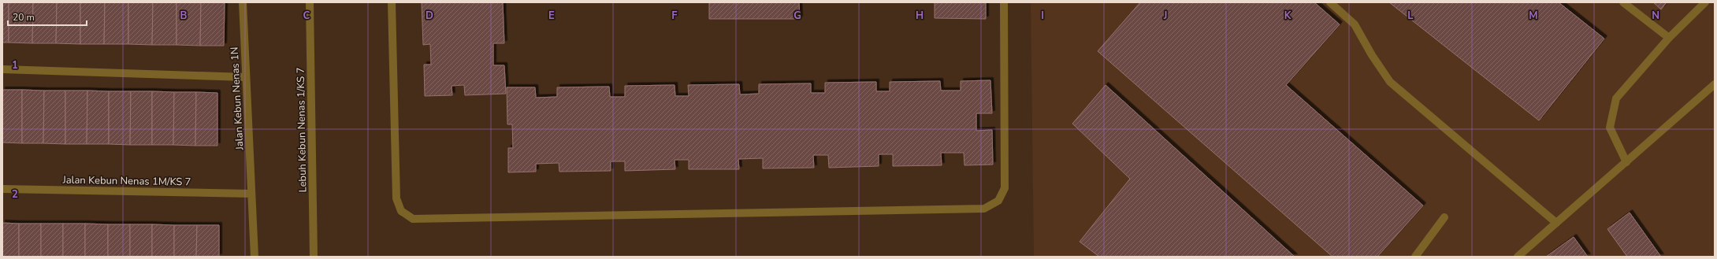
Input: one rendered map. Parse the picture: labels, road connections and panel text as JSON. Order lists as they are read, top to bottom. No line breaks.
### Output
{"streets":{"street":["Jalan Kebun Nenas 1N","Lebuh Kebun Nenas 1/KS 7","Jalan Kebun Nenas 1M/KS 7"]},"crossings":[["Jalan Kebun Nenas 1N","Jalan Kebun Nenas 1M/KS 7"]],"scale_bar":"20 m","grid":{"columns":["B","C","D","E","F","G","H","I","J","K","L","M","N"],"rows":["1","2"]}}
